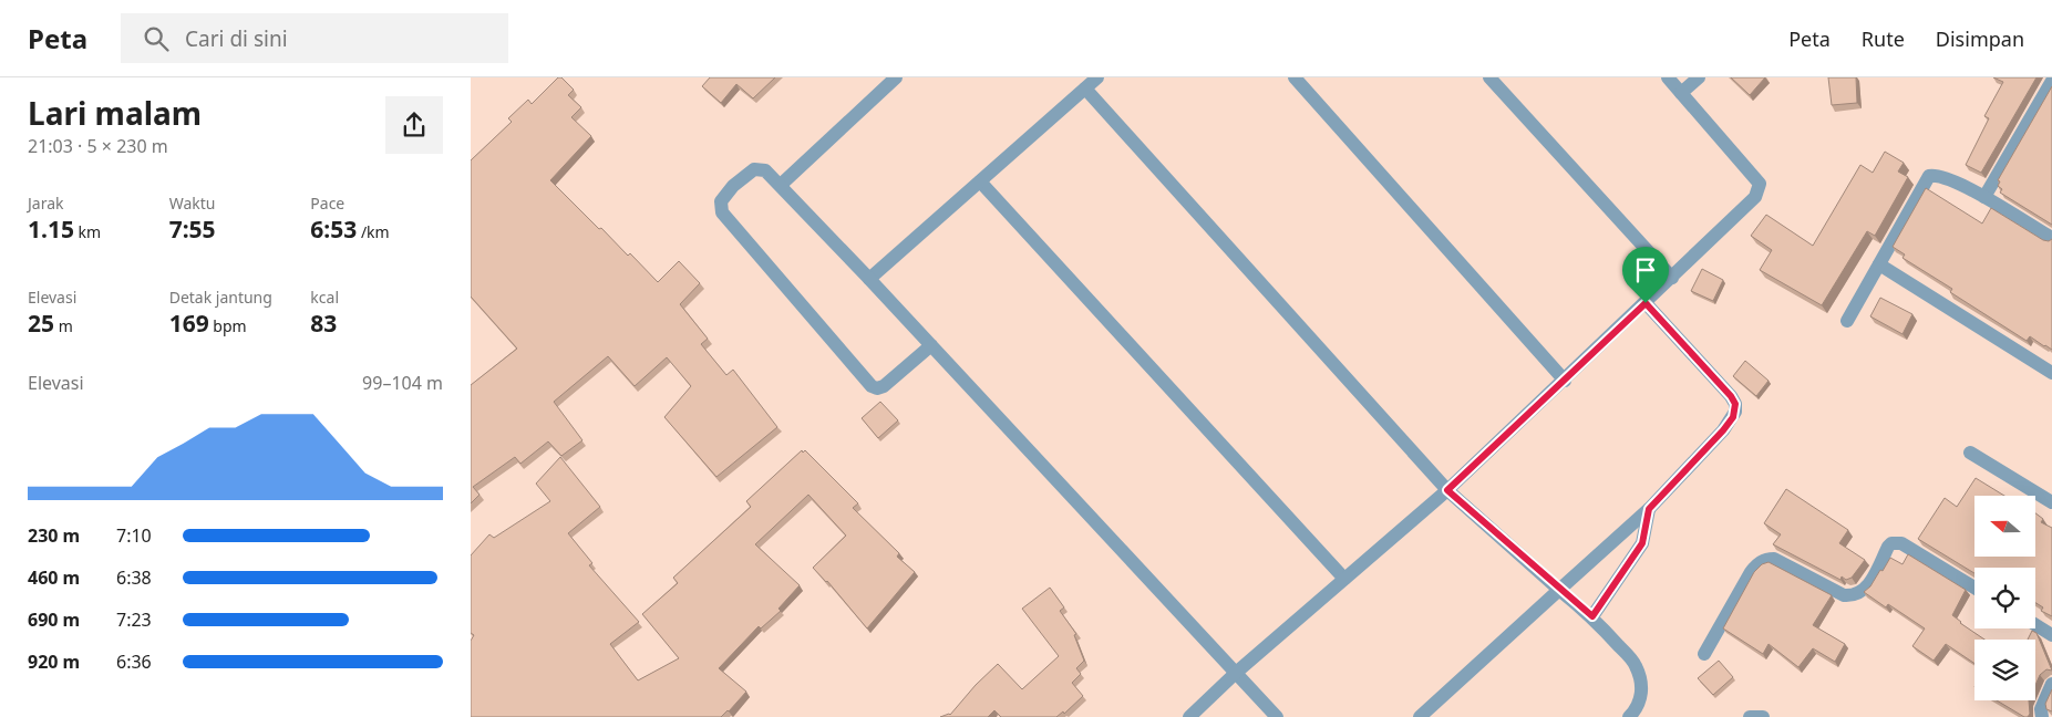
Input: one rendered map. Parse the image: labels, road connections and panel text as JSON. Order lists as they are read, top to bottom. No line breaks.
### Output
{"north":"left","page":{"header":"Peta","search":"Cari di sini","nav":["Peta","Rute","Disimpan"],"heading":["Lari malam","21:03 · 5 × 230 m"],"stats":[["Jarak","1.15 km"],["Waktu","7:55"],["Pace","6:53 /km"],["Elevasi","25 m"],["Detak jantung","169 bpm"],["kcal","83"]],"chart":["Elevasi","99–104 m"],"list":[{"name":"230 m","note":"7:10"},{"name":"460 m","note":"6:38"},{"name":"690 m","note":"7:23"},{"name":"920 m","note":"6:36"}]}}
